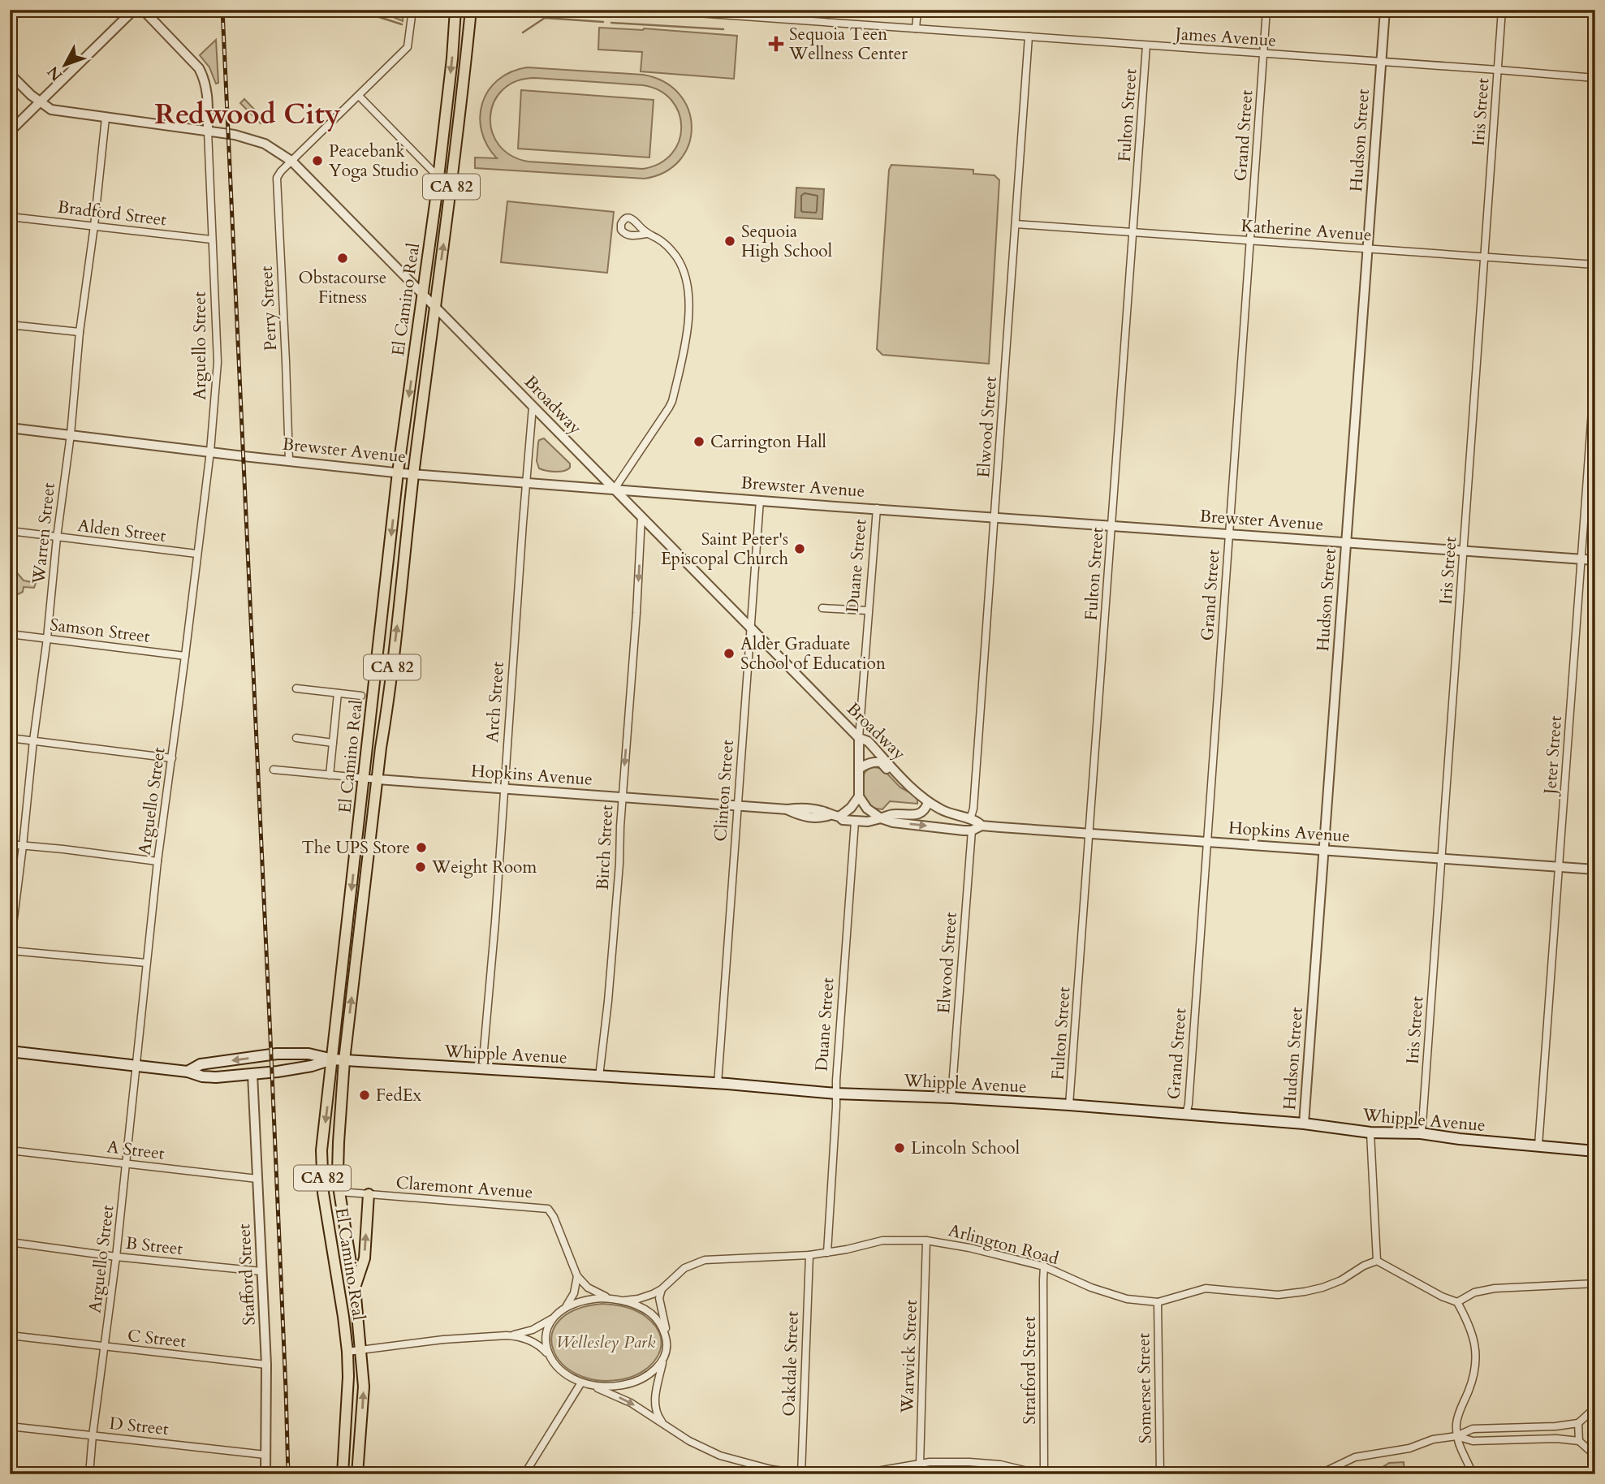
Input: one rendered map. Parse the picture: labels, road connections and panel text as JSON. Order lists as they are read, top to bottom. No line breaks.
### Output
{"streets":{"main road":["CA 82","El Camino Real","Whipple Avenue"],"street":["James Avenue","Iris Street","Fulton Street","Grand Street","Hudson Street","Bradford Street","Katherine Avenue","Perry Street","Arguello Street","Broadway","Elwood Street","Brewster Avenue","Alden Street","Warren Street","Duane Street","Samson Street","Arch Street","Jeter Street","Hopkins Avenue","Clinton Street","Birch Street","A Street","Claremont Avenue","Arlington Road","B Street","Stafford Street","C Street","Warwick Street","Oakdale Street","Stratford Street","Somerset Street","D Street"]},"crossings":[["James Avenue","Iris Street"],["James Avenue","Fulton Street"],["James Avenue","Grand Street"],["James Avenue","Hudson Street"],["James Avenue","Elwood Street"],["Iris Street","Katherine Avenue"],["Iris Street","Brewster Avenue"],["Iris Street","Hopkins Avenue"],["Iris Street","Whipple Avenue"],["Fulton Street","Katherine Avenue"],["Fulton Street","Brewster Avenue"],["Fulton Street","Hopkins Avenue"],["Fulton Street","Whipple Avenue"],["Grand Street","Katherine Avenue"],["Grand Street","Brewster Avenue"],["Grand Street","Hopkins Avenue"],["Grand Street","Whipple Avenue"],["Hudson Street","Katherine Avenue"],["Hudson Street","Brewster Avenue"],["Hudson Street","Hopkins Avenue"],["Hudson Street","Whipple Avenue"],["Bradford Street","Arguello Street"],["Bradford Street","Warren Street"],["Katherine Avenue","Elwood Street"],["El Camino Real","Broadway"],["El Camino Real","Brewster Avenue"],["El Camino Real","Hopkins Avenue"],["El Camino Real","Whipple Avenue"],["El Camino Real","Claremont Avenue"],["Perry Street","Broadway"],["Perry Street","Brewster Avenue"],["Arguello Street","Broadway"],["Arguello Street","Brewster Avenue"],["Arguello Street","Alden Street"],["Arguello Street","Samson Street"],["Arguello Street","Whipple Avenue"],["Arguello Street","A Street"],["Arguello Street","B Street"],["Arguello Street","C Street"],["Arguello Street","D Street"],["Broadway","Elwood Street"],["Broadway","Brewster Avenue"],["Broadway","Warren Street"],["Broadway","Duane Street"],["Broadway","Arch Street"],["Broadway","Hopkins Avenue"],["Broadway","Clinton Street"],["Broadway","Birch Street"],["Elwood Street","Brewster Avenue"],["Elwood Street","Hopkins Avenue"],["Elwood Street","Whipple Avenue"],["Brewster Avenue","Warren Street"],["Brewster Avenue","Duane Street"],["Brewster Avenue","Arch Street"],["Brewster Avenue","Jeter Street"],["Brewster Avenue","Clinton Street"],["Alden Street","Warren Street"],["Warren Street","Samson Street"],["Duane Street","Hopkins Avenue"],["Duane Street","Whipple Avenue"],["Arch Street","Hopkins Avenue"],["Arch Street","Whipple Avenue"],["Jeter Street","Hopkins Avenue"],["Jeter Street","Whipple Avenue"],["Hopkins Avenue","Clinton Street"],["Hopkins Avenue","Birch Street"],["Clinton Street","Whipple Avenue"],["Birch Street","Whipple Avenue"],["Whipple Avenue","Stafford Street"],["A Street","Stafford Street"],["Arlington Road","Warwick Street"],["Arlington Road","Oakdale Street"],["Arlington Road","Stratford Street"],["Arlington Road","Somerset Street"],["B Street","Stafford Street"],["Stafford Street","C Street"],["Stafford Street","D Street"]],"one_way":["Birch Street"],"districts":["Redwood City"],"parks":["Wellesley Park"],"places":{"health":["Sequoia Teen Wellness Center"],"other":["Peacebank Yoga Studio","Sequoia High School","Obstacourse Fitness","Carrington Hall","Saint Peter's Episcopal Church","Alder Graduate School of Education","The UPS Store","Weight Room","FedEx","Lincoln School"]},"north":"bottom left"}
